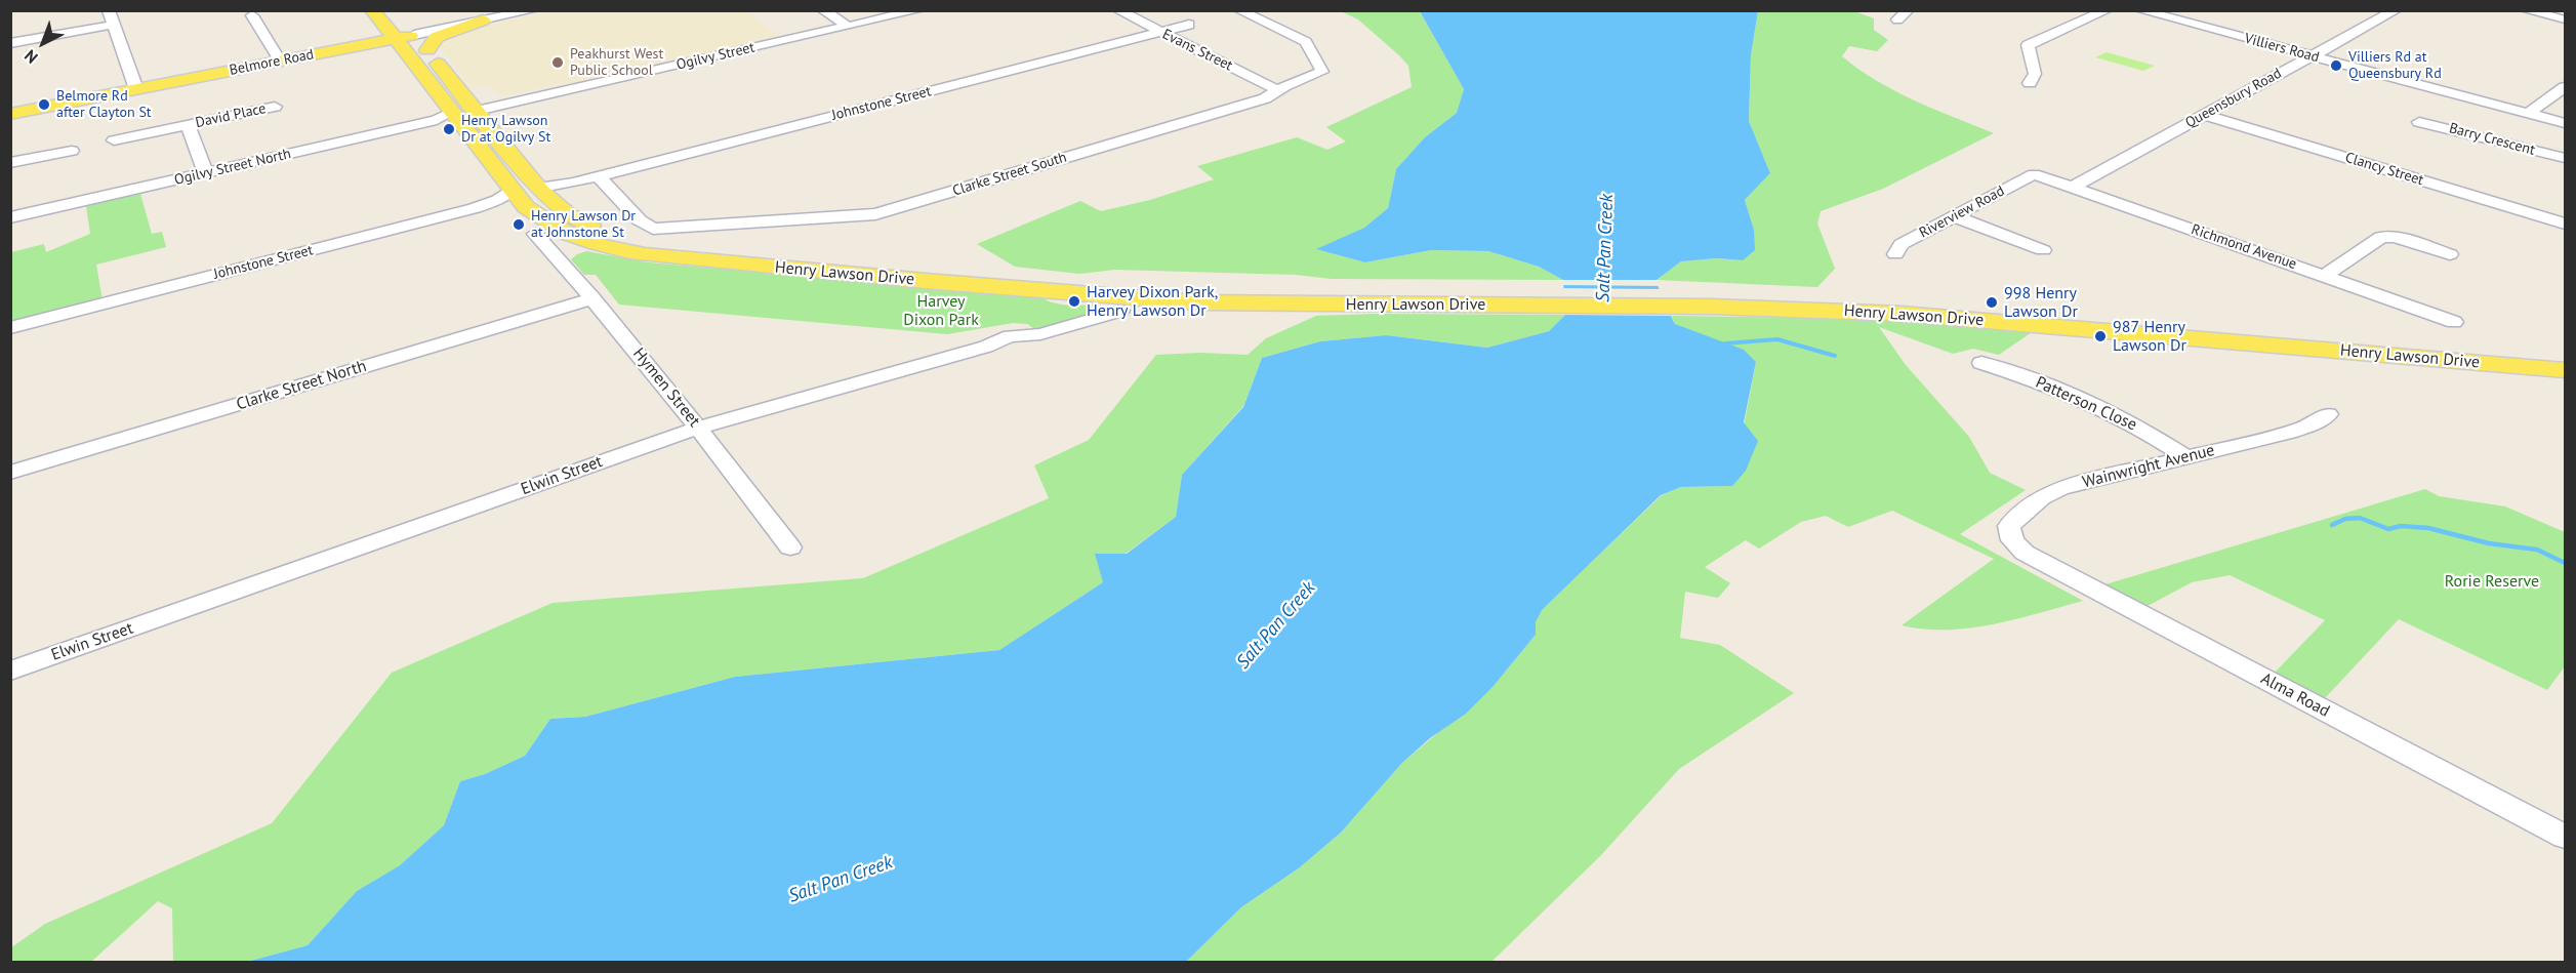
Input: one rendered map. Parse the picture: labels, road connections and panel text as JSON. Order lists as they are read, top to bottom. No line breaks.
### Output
{"streets":{"main road":["Belmore Road","Henry Lawson Drive"],"street":["Villiers Road","Evans Street","Ogilvy Street","Queensbury Road","Johnstone Street","David Place","Barry Crescent","Ogilvy Street North","Clancy Street","Clarke Street South","Riverview Road","Richmond Avenue","Clarke Street North","Hymen Street","Patterson Close","Wainwright Avenue","Elwin Street","Alma Road"]},"crossings":[["Villiers Road","Queensbury Road"],["Evans Street","Johnstone Street"],["Evans Street","Clarke Street South"],["Ogilvy Street","Henry Lawson Drive"],["Belmore Road","Henry Lawson Drive"],["Queensbury Road","Clancy Street"],["Queensbury Road","Richmond Avenue"],["Johnstone Street","Clarke Street South"],["Johnstone Street","Henry Lawson Drive"],["David Place","Ogilvy Street North"],["Ogilvy Street North","Henry Lawson Drive"],["Riverview Road","Richmond Avenue"],["Clarke Street North","Hymen Street"],["Hymen Street","Elwin Street"],["Patterson Close","Wainwright Avenue"],["Wainwright Avenue","Alma Road"]],"water":["Salt Pan Creek"],"parks":["Harvey Dixon Park","Rorie Reserve"],"places":["Peakhurst West Public School","Villiers Rd at Queensbury Rd","Belmore Rd after Clayton St","Henry Lawson Dr at Ogilvy St","Henry Lawson Dr at Johnstone St","Harvey Dixon Park, Henry Lawson Dr","998 Henry Lawson Dr","987 Henry Lawson Dr"],"north":"bottom left"}
